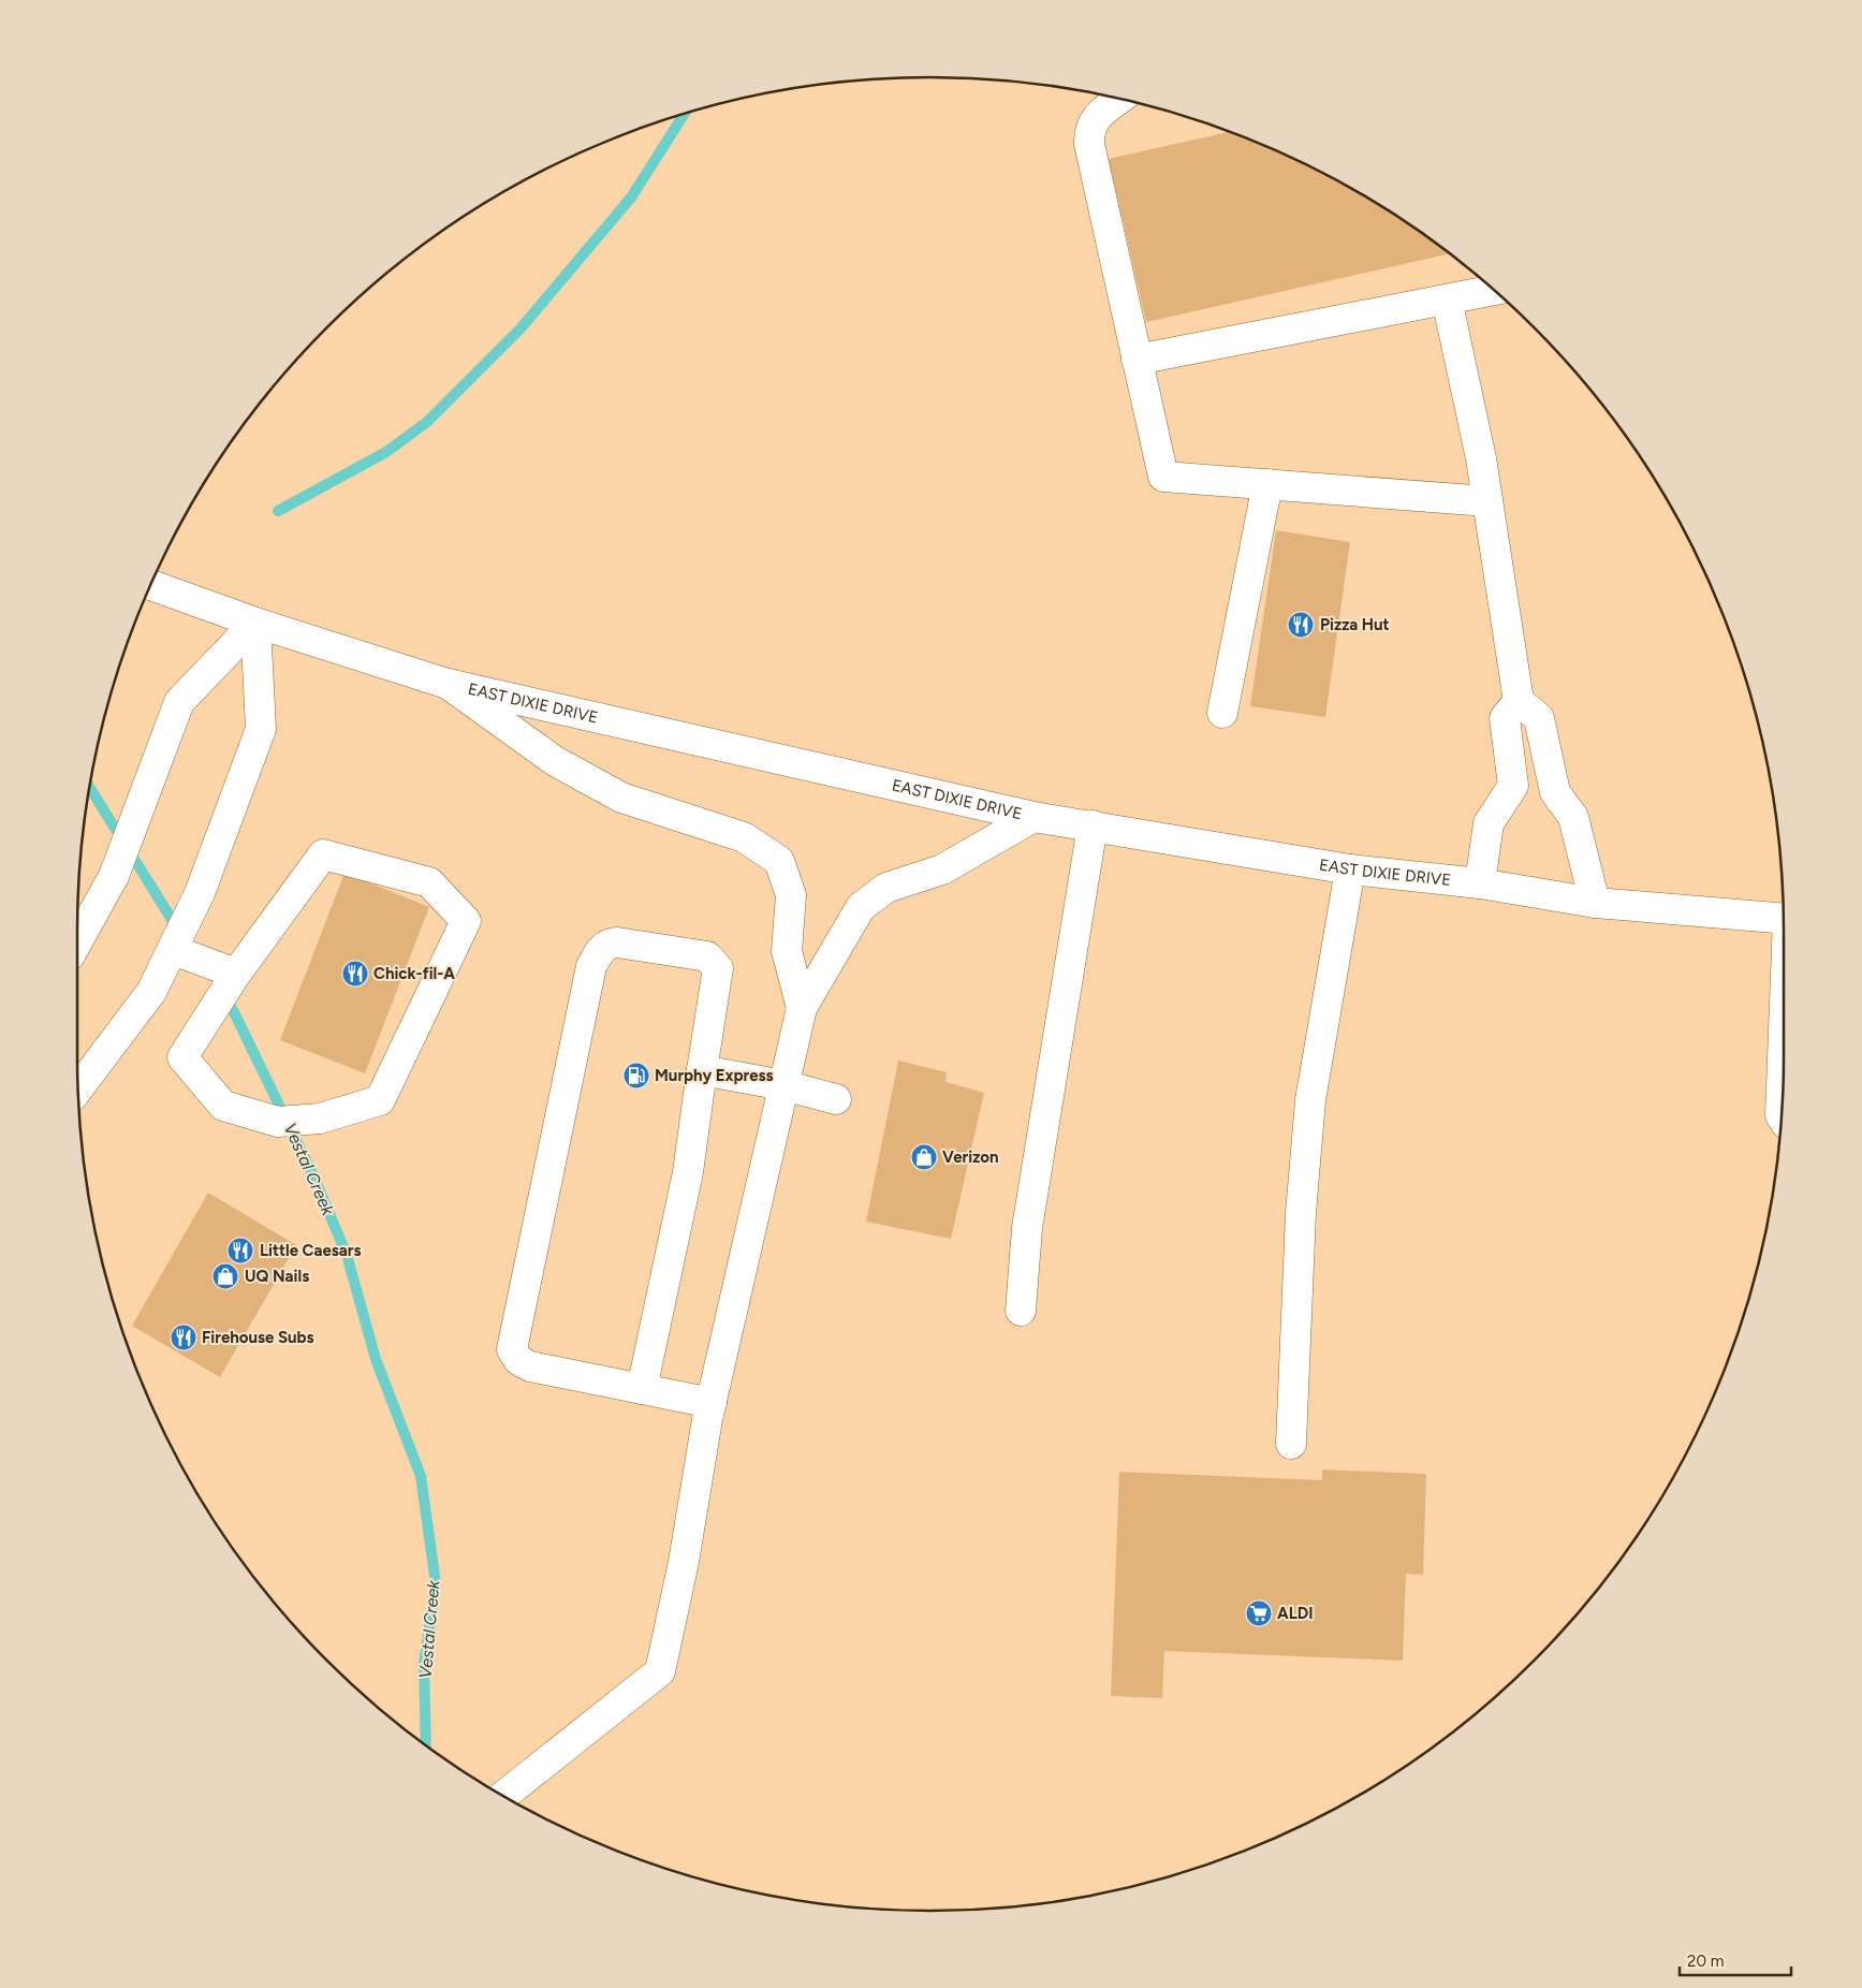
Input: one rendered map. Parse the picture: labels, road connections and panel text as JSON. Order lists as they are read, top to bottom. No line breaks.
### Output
{"streets":{"main road":["EAST DIXIE DRIVE"]},"water":["Vestal Creek"],"places":{"restaurant":["Pizza Hut","Chick-fil-A","Little Caesars","Firehouse Subs"],"fuel station":["Murphy Express"],"shop":["Verizon","UQ Nails"],"supermarket":["ALDI"]},"scale_bar":"20 m"}
